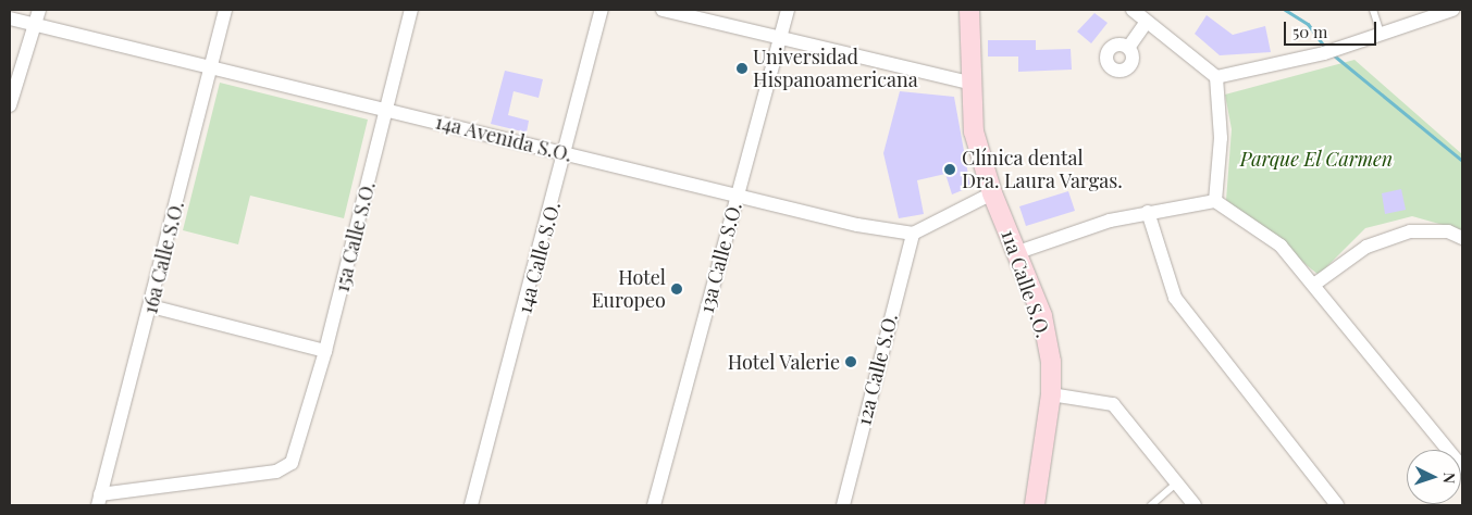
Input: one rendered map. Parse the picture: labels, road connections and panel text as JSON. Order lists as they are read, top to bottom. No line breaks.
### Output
{"streets":{"street":["14a Avenida S.O.","15a Calle S.O.","16a Calle S.O.","14a Calle S.O.","13a Calle S.O.","11a Calle S.O.","12a Calle S.O."]},"crossings":[["14a Avenida S.O.","15a Calle S.O."],["14a Avenida S.O.","16a Calle S.O."],["14a Avenida S.O.","14a Calle S.O."],["14a Avenida S.O.","13a Calle S.O."],["14a Avenida S.O.","12a Calle S.O."],["15a Calle S.O.","16a Calle S.O."]],"parks":["Parque El Carmen"],"places":["Universidad Hispanoamericana","Clínica dental Dra. Laura Vargas.","Hotel Europeo","Hotel Valerie"],"scale_bar":"50 m","north":"right"}
